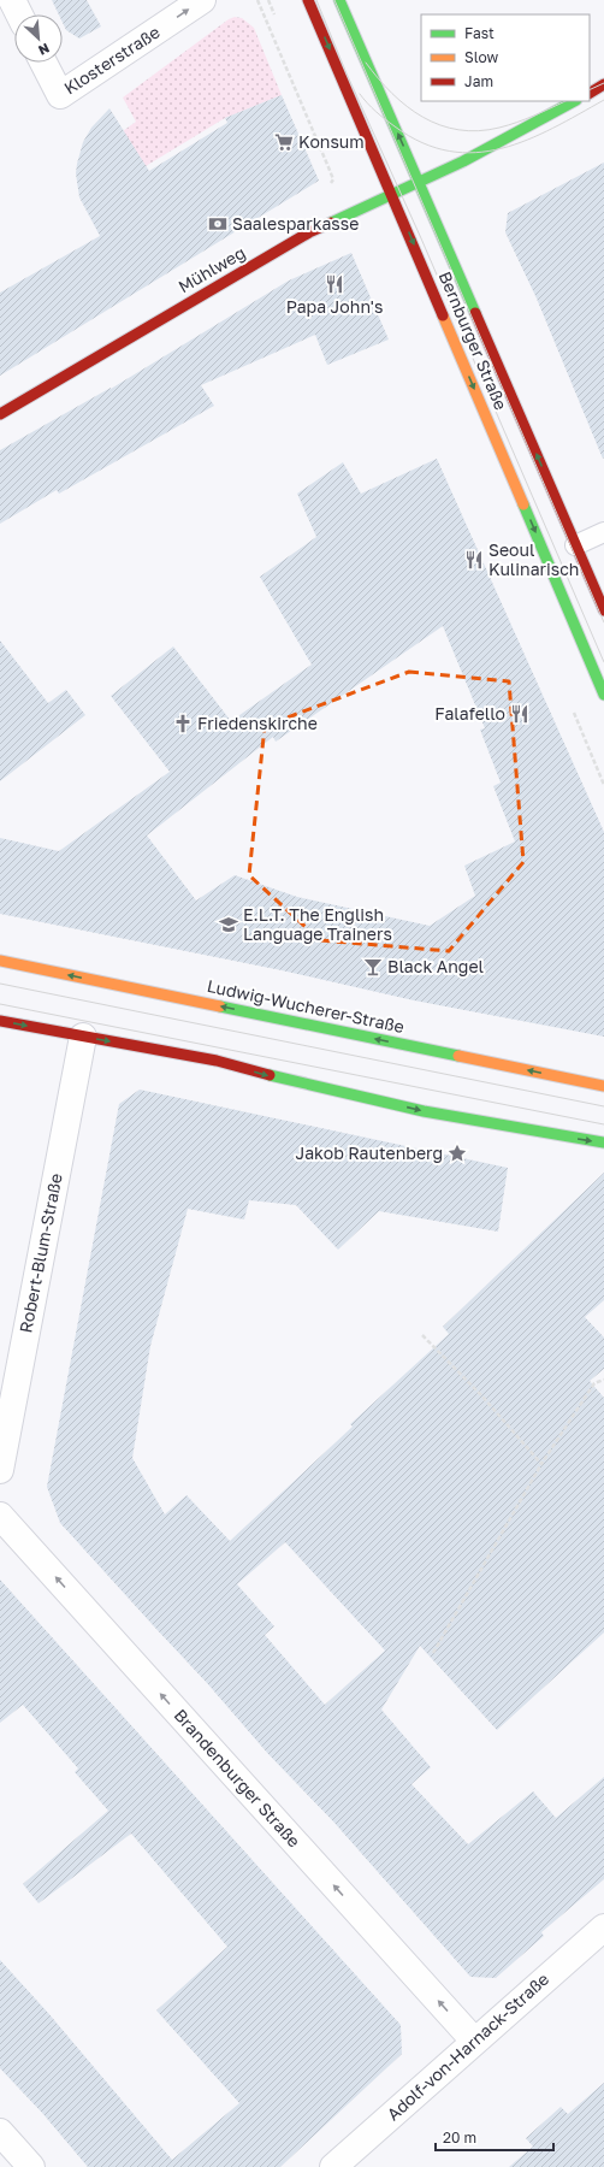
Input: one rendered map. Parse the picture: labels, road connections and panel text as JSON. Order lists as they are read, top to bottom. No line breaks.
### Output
{"streets":{"street":["Klosterstraße","Mühlweg","Bernburger Straße","Ludwig-Wucherer-Straße","Robert-Blum-Straße","Brandenburger Straße","Adolf-von-Harnack-Straße"]},"crossings":[["Mühlweg","Bernburger Straße"],["Brandenburger Straße","Adolf-von-Harnack-Straße"]],"one_way":["Klosterstraße","Brandenburger Straße"],"places":{"supermarket":["Konsum"],"bank":["Saalesparkasse"],"restaurant":["Papa John's","Seoul Kulinarisch","Falafello"],"church":["Friedenskirche"],"school or university":["E.L.T. The English Language Trainers"],"bar":["Black Angel"],"place":["Jakob Rautenberg"]},"legend":["Fast","Slow","Jam"],"scale_bar":"20 m","north":"bottom right"}
